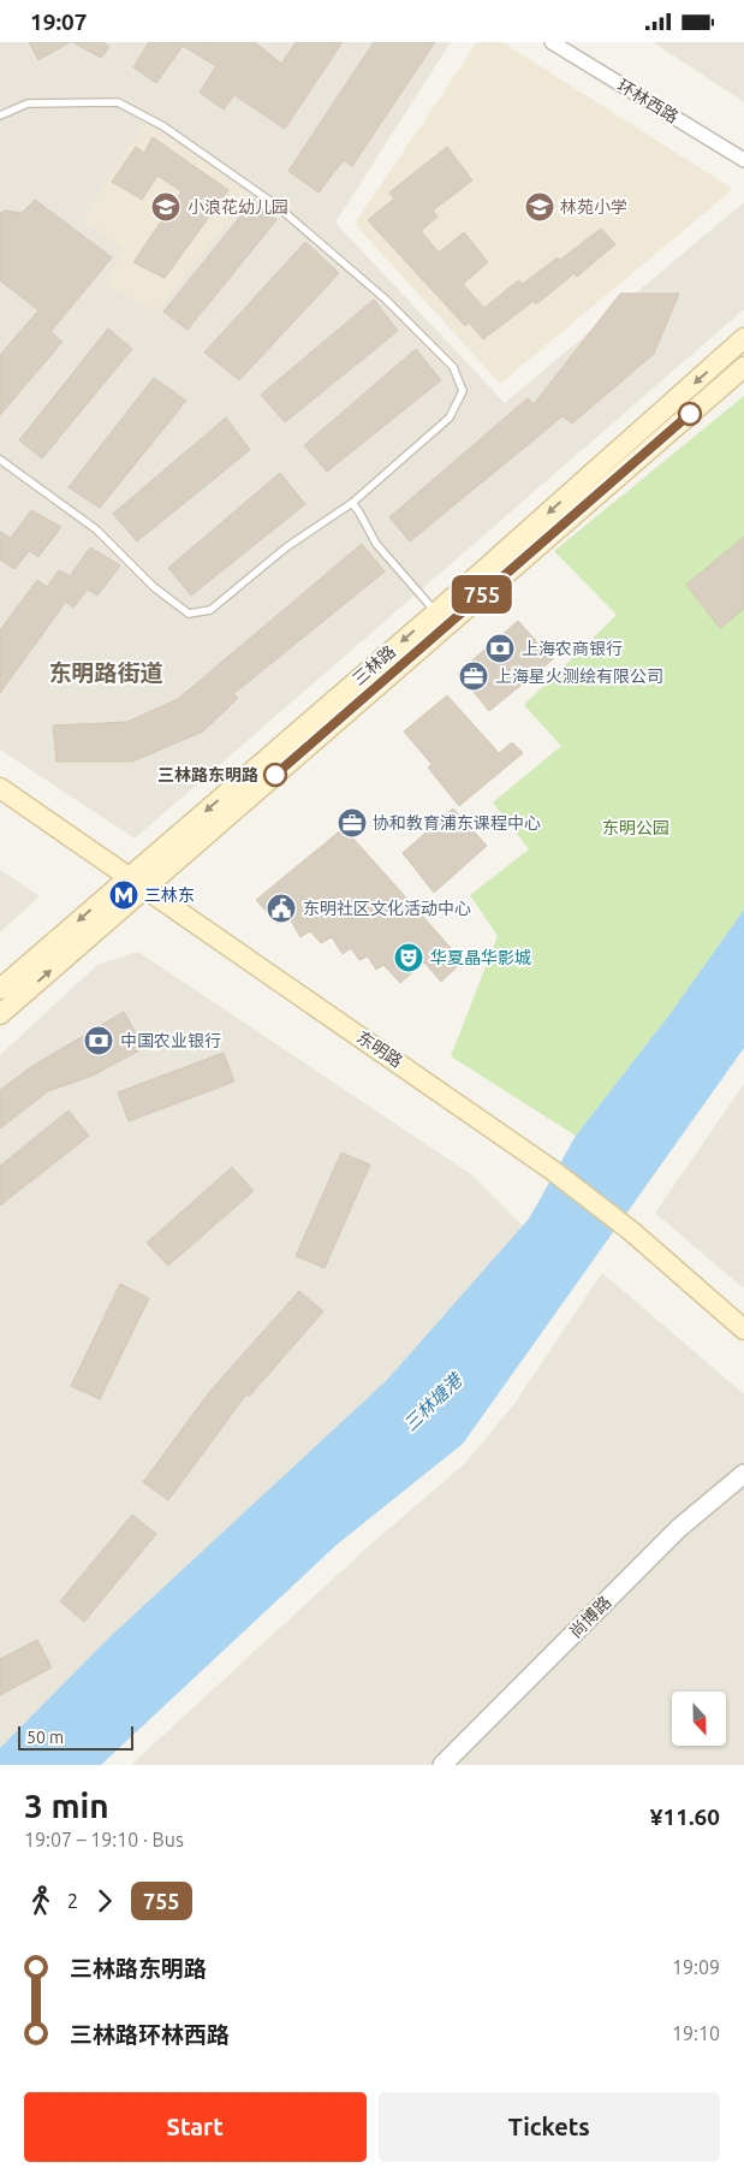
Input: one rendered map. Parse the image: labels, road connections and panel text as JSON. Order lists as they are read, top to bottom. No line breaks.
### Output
{"streets":{"main road":["三林路","东明路"],"street":["环林西路","尚博路"]},"crossings":[["三林路","东明路"]],"districts":["东明路街道"],"water":["三林塘港"],"parks":["东明公园"],"places":{"school or university":["小浪花幼儿园","林苑小学"],"bank":["上海农商银行","中国农业银行"],"office":["上海星火测绘有限公司","协和教育浦东课程中心"],"other":["三林路东明路"],"metro station":["三林东"],"public building":["东明社区文化活动中心"],"theatre":["华夏晶华影城"]},"lines":["bus line 755"],"scale_bar":"50 m","north":"bottom","page":{"status":"19:07","on_map":"755","scale":"50 m","heading":["3 min","19:07 – 19:10 · Bus","¥11.60"],"legs":["2","755"],"list":[{"name":"三林路东明路","value":"19:09"},{"name":"三林路环林西路","value":"19:10"}],"buttons":["Start","Tickets"]}}
